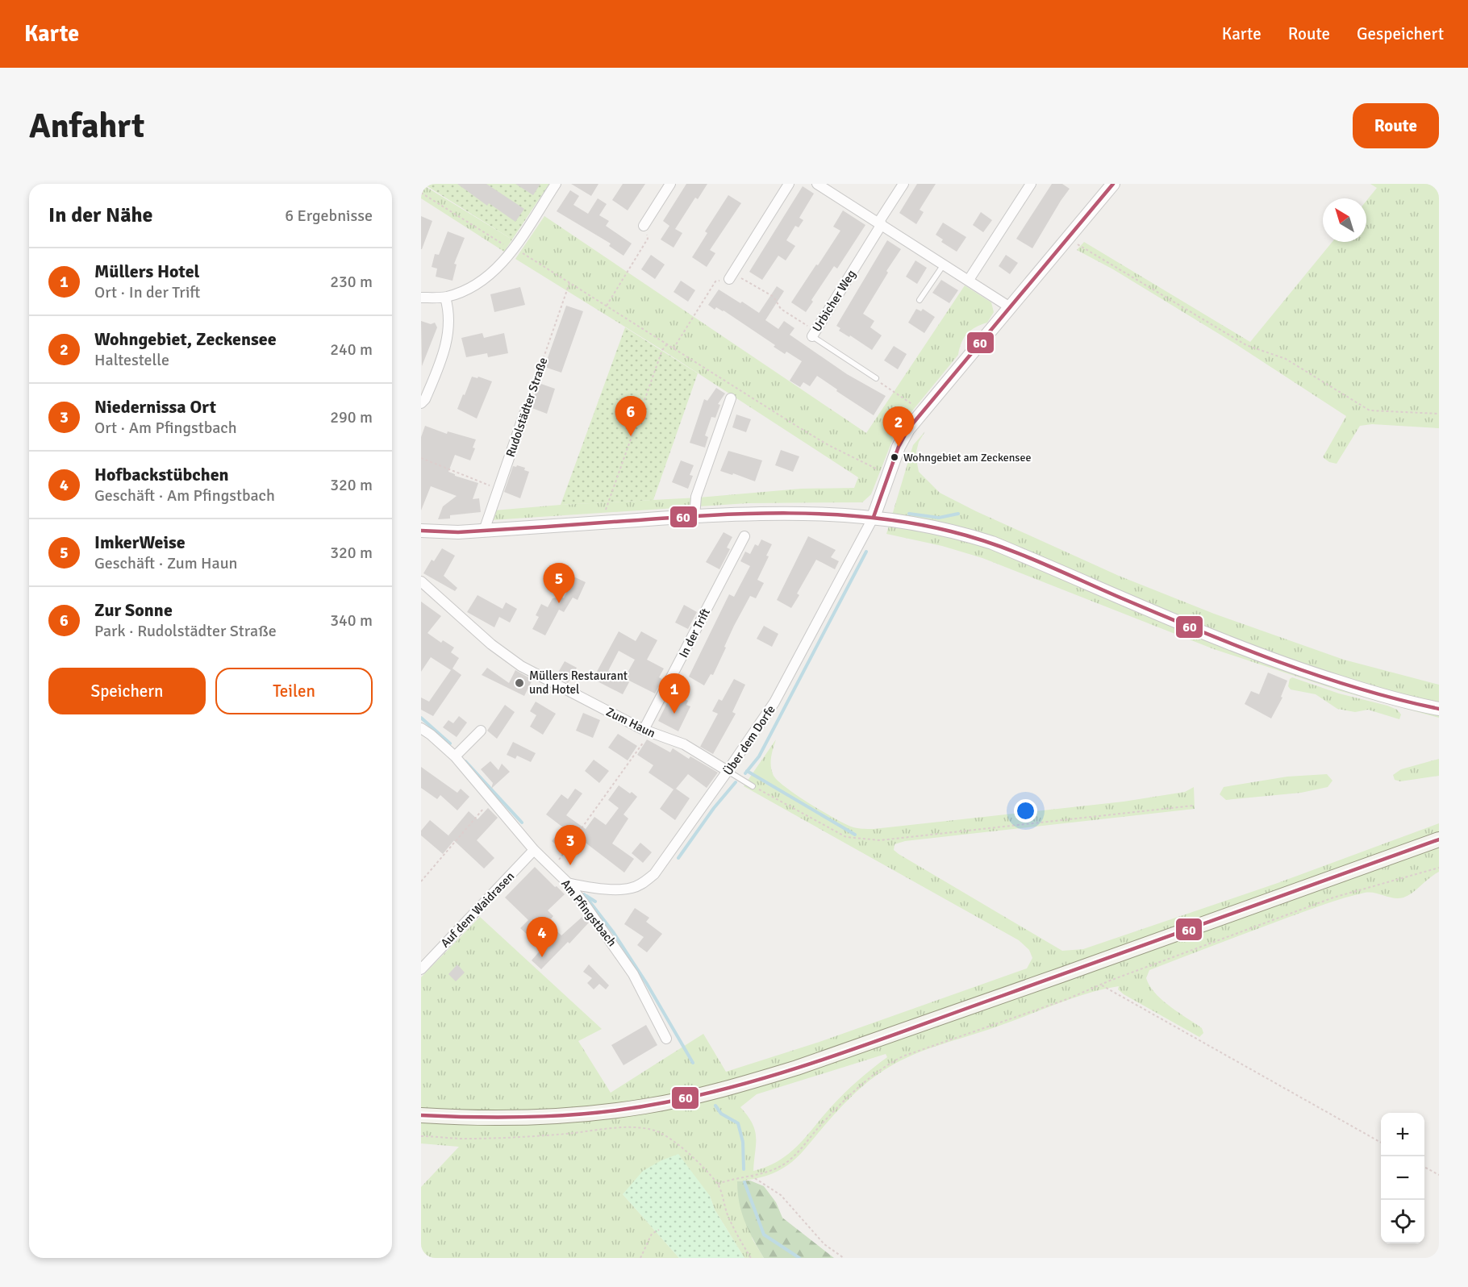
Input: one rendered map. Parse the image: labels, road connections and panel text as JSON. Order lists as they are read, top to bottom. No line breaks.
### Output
{"streets":{"street":["Urbicher Weg","Rudolstädter Straße","In der Trift","Zum Haun","Über dem Dorfe","Auf dem Waidrasen","Am Pfingstbach"]},"crossings":[["In der Trift","Zum Haun"],["Zum Haun","Über dem Dorfe"],["Über dem Dorfe","Am Pfingstbach"],["Auf dem Waidrasen","Am Pfingstbach"]],"places":["Wohngebiet am Zeckensee","Müllers Restaurant und Hotel"],"lines":["transit line 60"],"north":"top left","page":{"header":"Karte","nav":["Karte","Route","Gespeichert"],"buttons":["Route",["Speichern","Teilen"]],"title":"Anfahrt","heading":["In der Nähe","6 Ergebnisse"],"list":[{"mark":"1","name":"Müllers Hotel","note":"Ort · In der Trift","value":"230 m"},{"mark":"2","name":"Wohngebiet, Zeckensee","note":"Haltestelle","value":"240 m"},{"mark":"3","name":"Niedernissa Ort","note":"Ort · Am Pfingstbach","value":"290 m"},{"mark":"4","name":"Hofbackstübchen","note":"Geschäft · Am Pfingstbach","value":"320 m"},{"mark":"5","name":"ImkerWeise","note":"Geschäft · Zum Haun","value":"320 m"},{"mark":"6","name":"Zur Sonne","note":"Park · Rudolstädter Straße","value":"340 m"}],"pins":["6","2","5","1","3","4"],"map_buttons":["+","−"]}}
